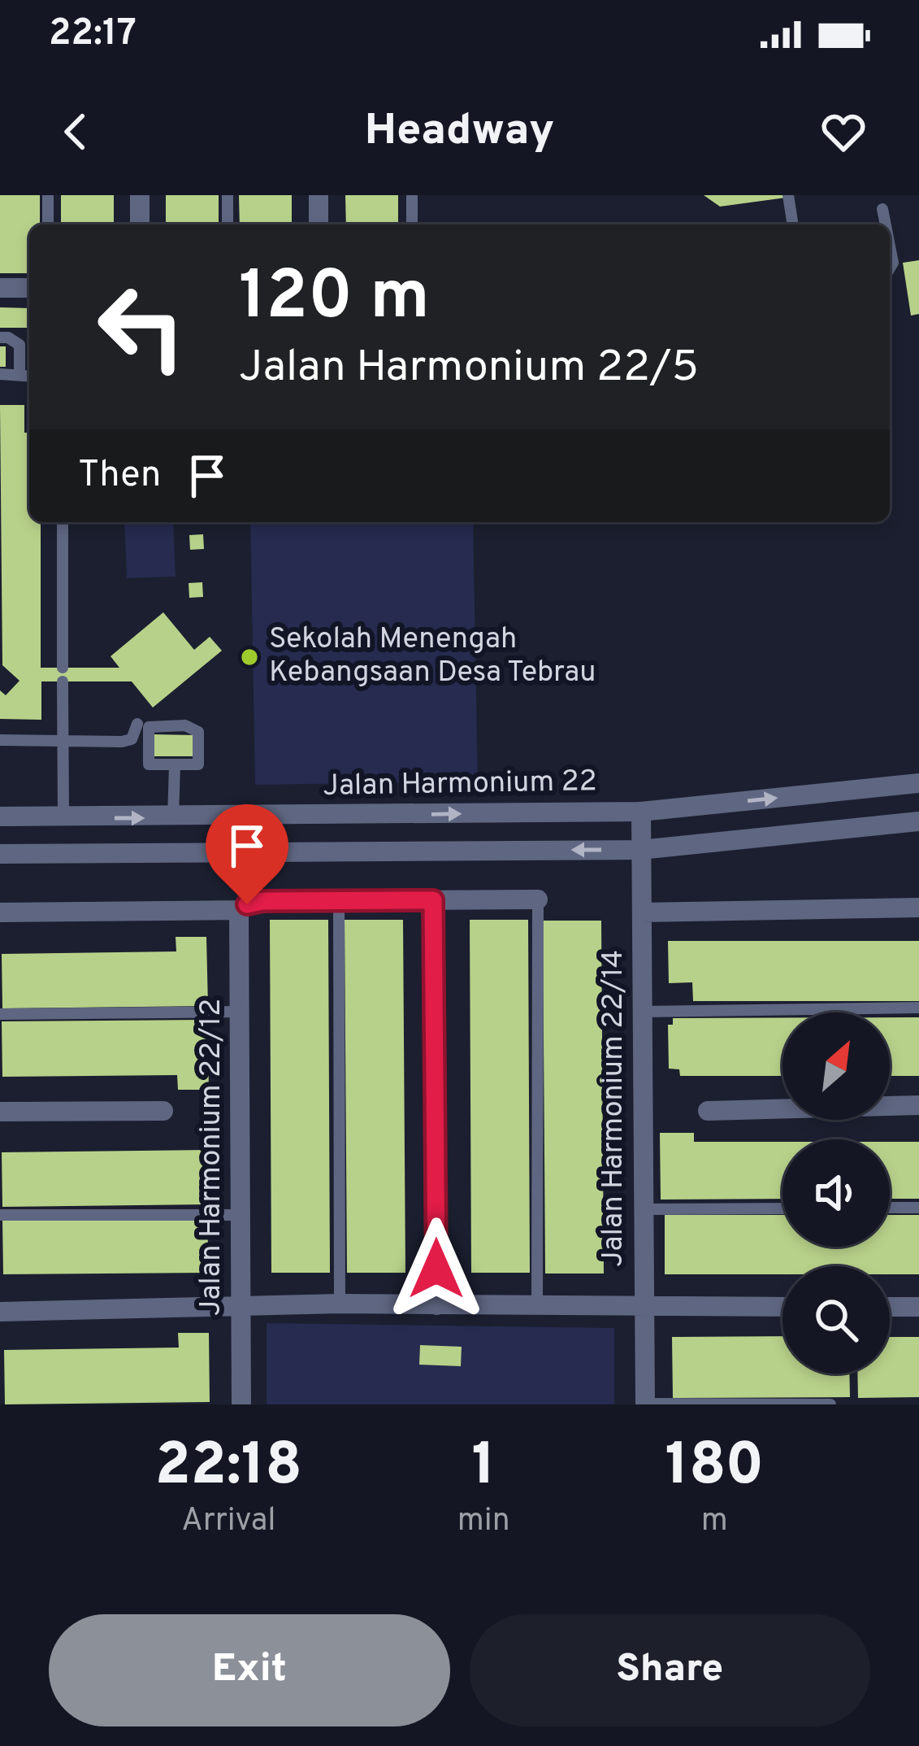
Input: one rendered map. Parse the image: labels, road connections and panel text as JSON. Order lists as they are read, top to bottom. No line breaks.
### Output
{"streets":{"street":["Jalan Harmonium 22","Jalan Harmonium 22/14","Jalan Harmonium 22/12"]},"crossings":[["Jalan Harmonium 22","Jalan Harmonium 22/14"]],"places":["Sekolah Menengah Kebangsaan Desa Tebrau"],"north":"top right","page":{"status":"22:17","header":"Headway","turn":["120 m","Jalan Harmonium 22/5"],"then":"Then","eta":["22:18","Arrival","1","min","180","m"],"buttons":["Exit","Share"]}}
